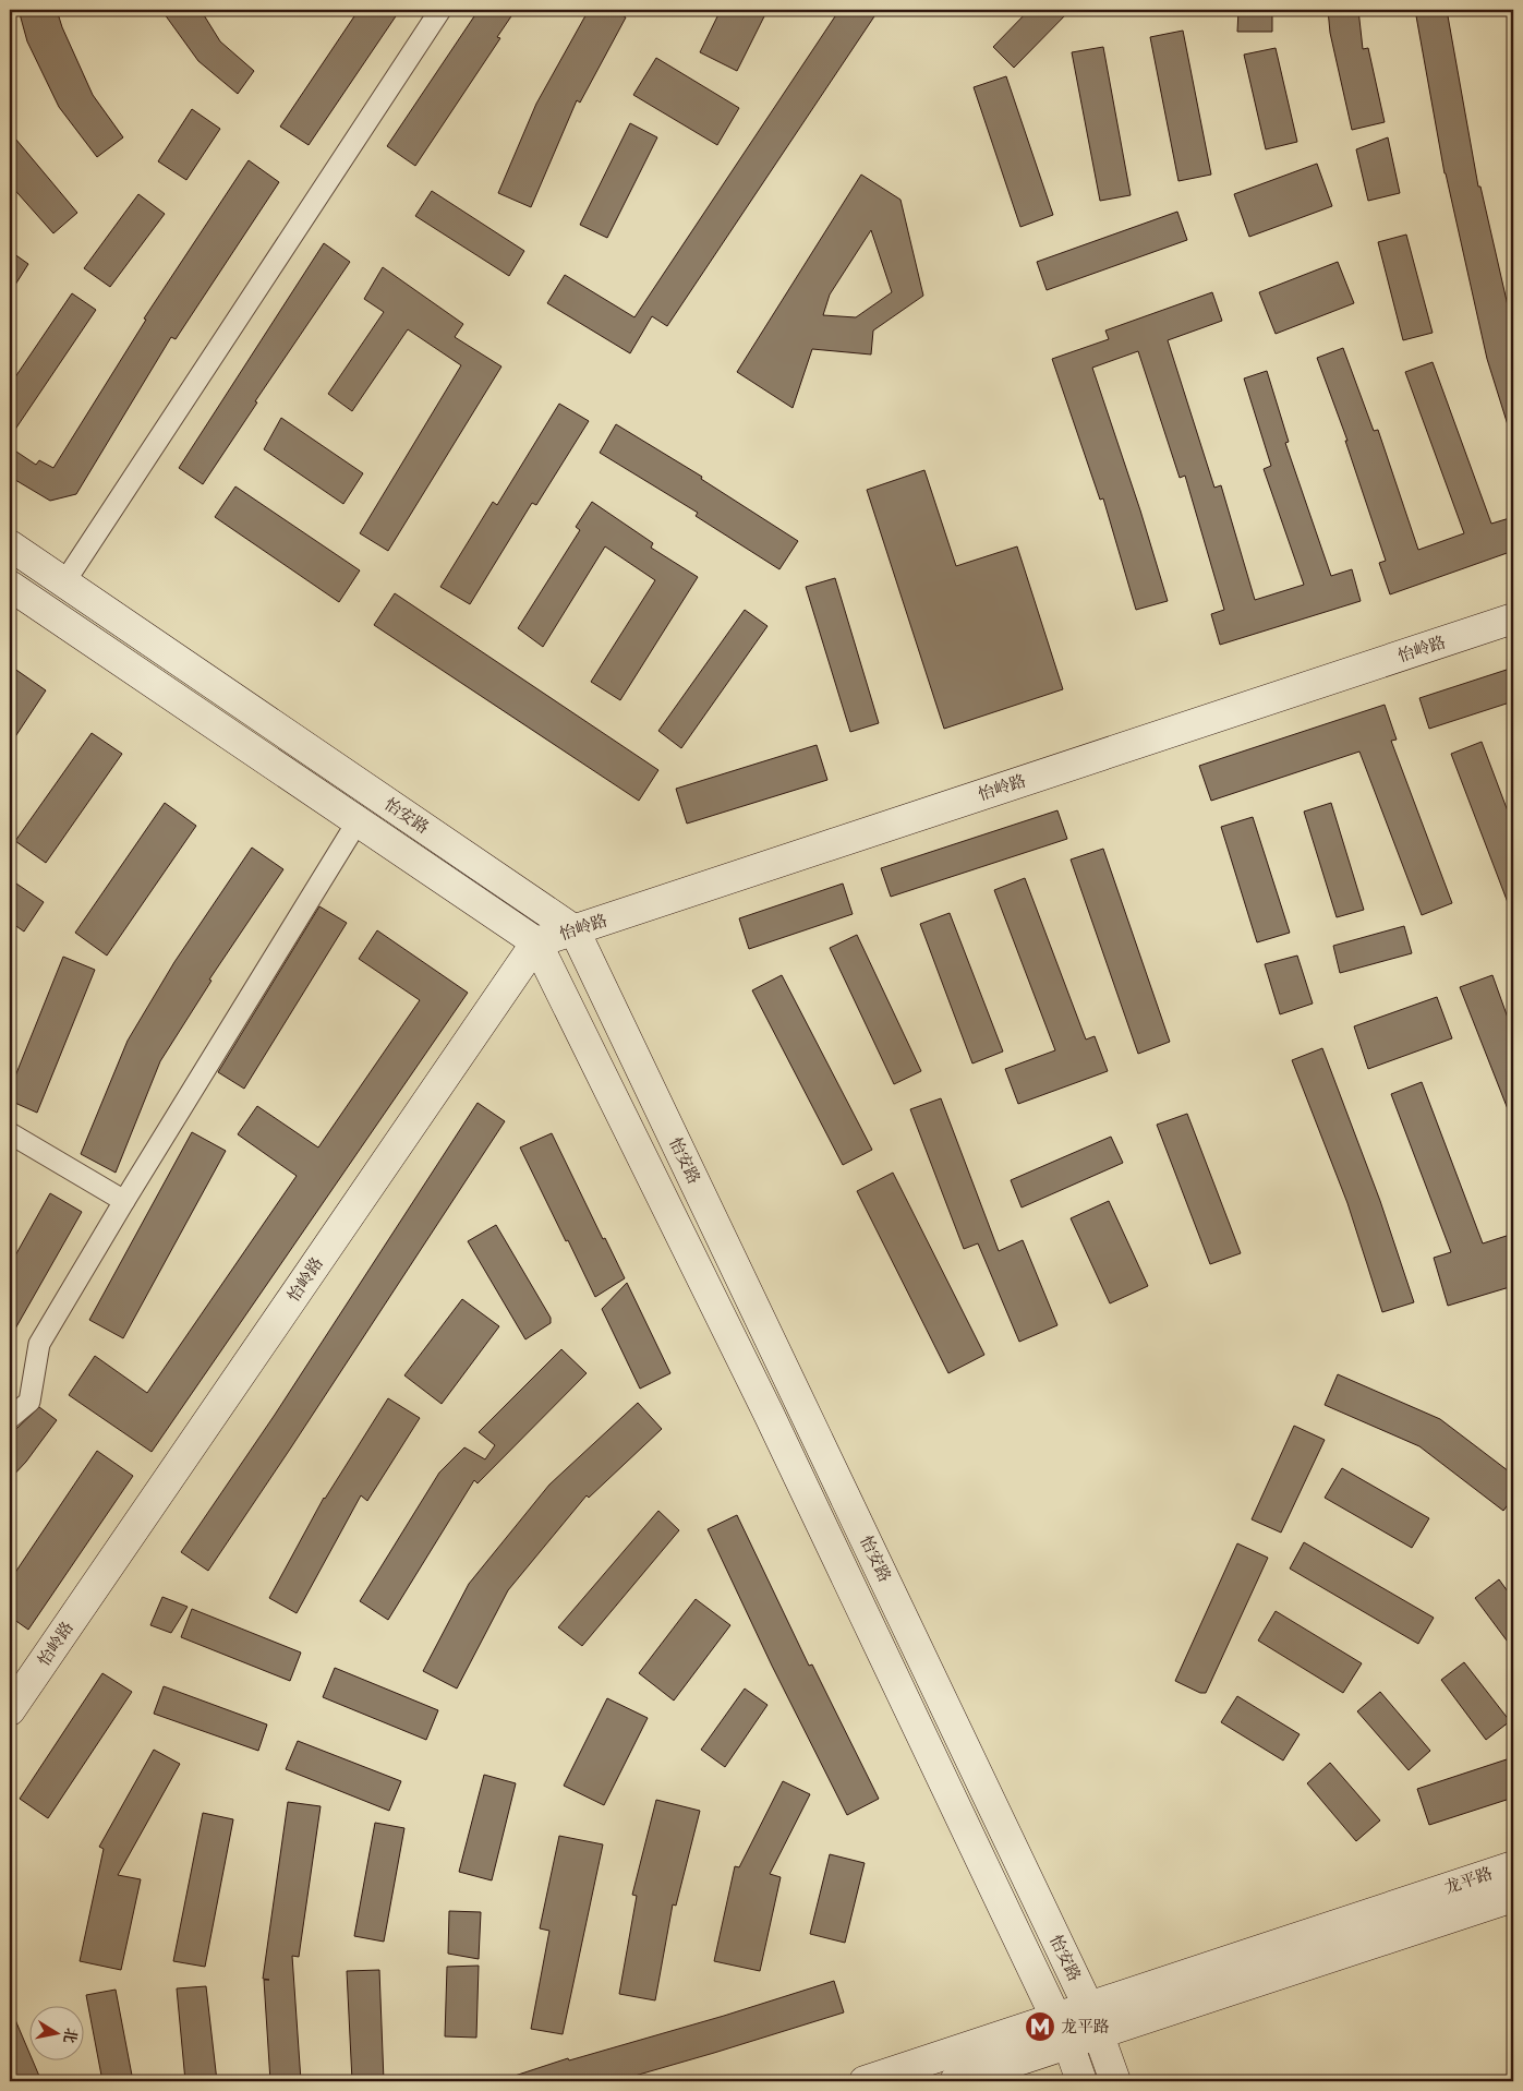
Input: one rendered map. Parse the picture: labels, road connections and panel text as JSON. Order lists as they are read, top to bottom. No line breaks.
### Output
{"streets":{"street":["怡岭路","怡安路","龙平路"]},"crossings":[["怡岭路","怡安路"],["怡安路","龙平路"]],"places":{"metro station":["龙平路"]},"north":"right"}
